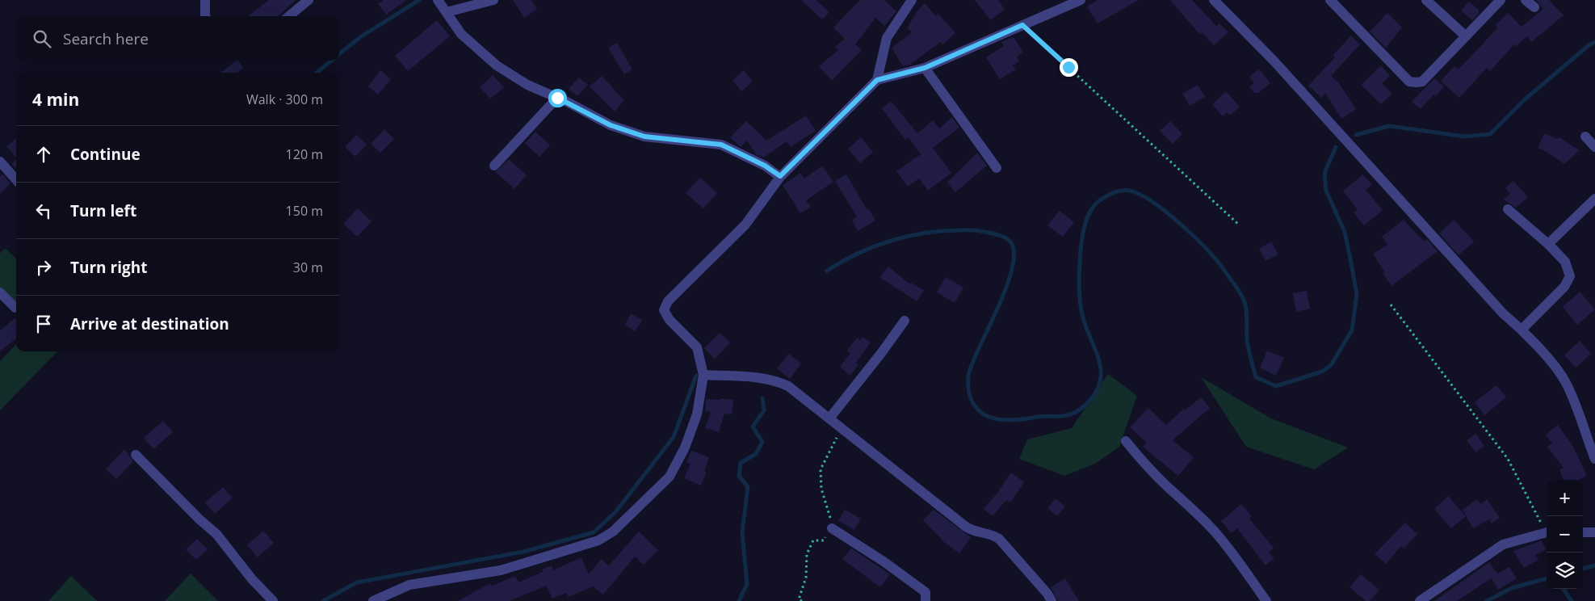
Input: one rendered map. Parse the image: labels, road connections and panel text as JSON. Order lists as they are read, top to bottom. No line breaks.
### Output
{"page":{"search":"Search here","heading":["4 min","Walk · 300 m"],"list":[["Continue","120 m"],["Turn left","150 m"],["Turn right","30 m"],"Arrive at destination"],"map_buttons":["+","−"]}}
